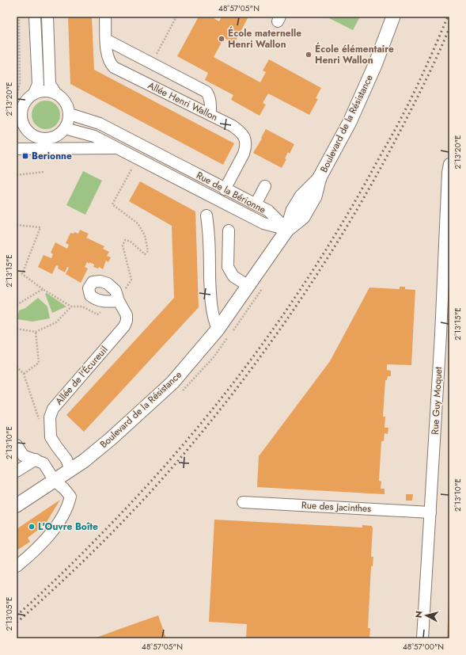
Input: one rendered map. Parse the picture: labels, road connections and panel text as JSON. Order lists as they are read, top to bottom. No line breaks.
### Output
{"streets":{"main road":["Boulevard de la Résistance"],"street":["Allée Henri Wallon","Rue de la Bérionne","Allée de l'Écureuil","Rue Guy Moquet","Rue des Jacinthes"]},"crossings":[["Allée Henri Wallon","Rue de la Bérionne"],["Boulevard de la Résistance","Rue de la Bérionne"],["Boulevard de la Résistance","Allée de l'Écureuil"],["Rue Guy Moquet","Rue des Jacinthes"]],"places":{"other":["École maternelle Henri Wallon","École élémentaire Henri Wallon","L'Ouvre Boîte"],"transit":["Berionne"]},"north":"left","coordinates":["48°57'05\"N","2°13'20\"E","2°13'15\"E","2°13'10\"E","2°13'05\"E","48°57'00\"N"]}
